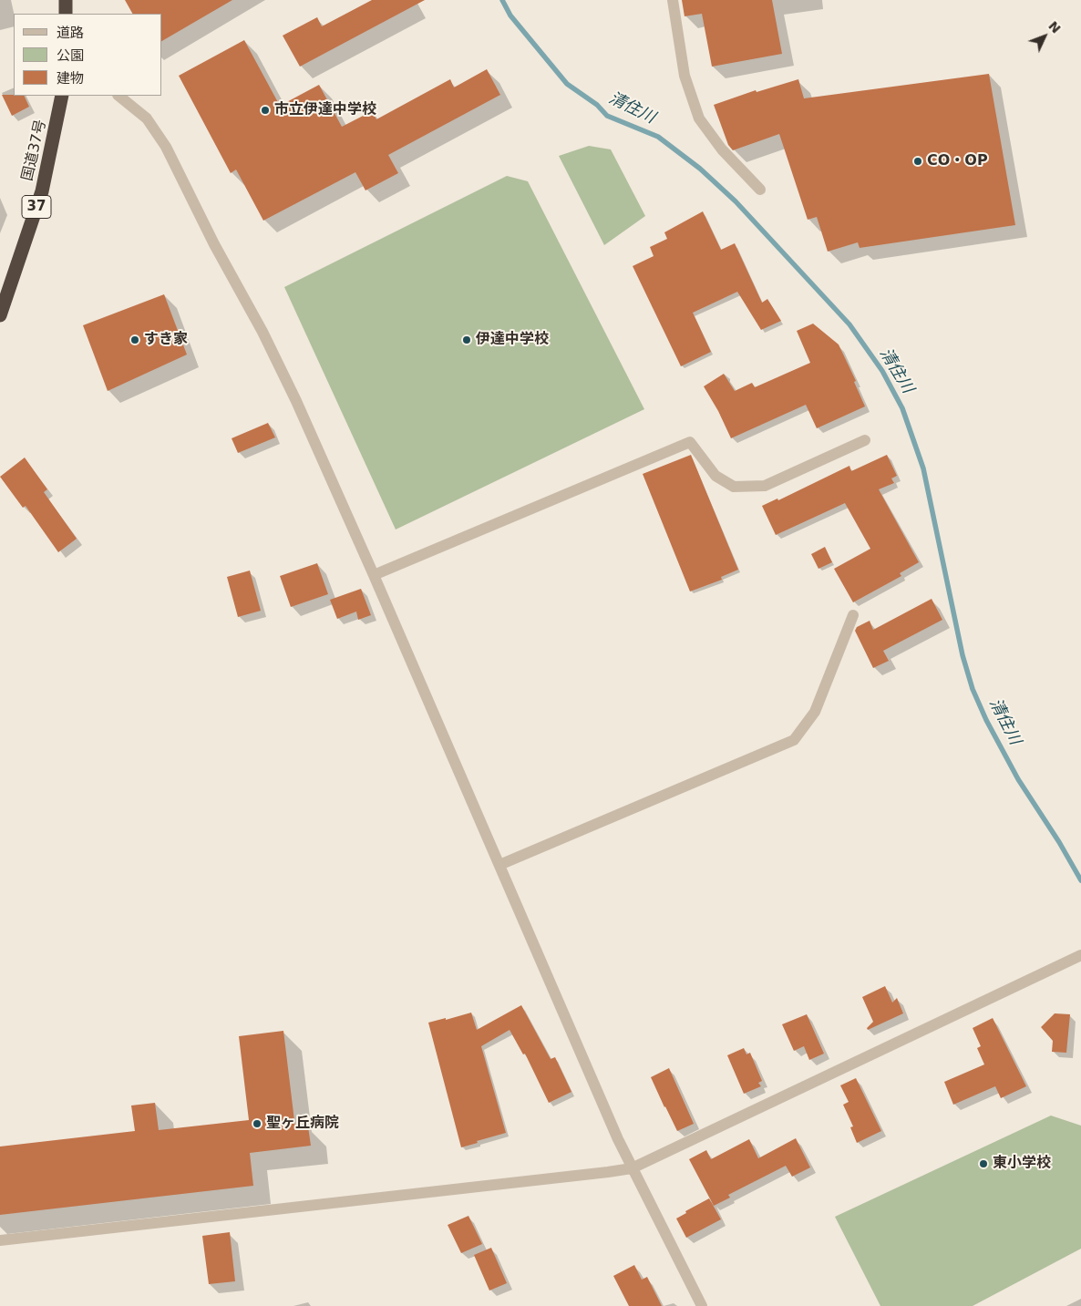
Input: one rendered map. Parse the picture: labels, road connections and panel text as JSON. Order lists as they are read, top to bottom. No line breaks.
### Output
{"streets":{"highway":["国道37号","37"]},"water":["清住川"],"places":["市立伊達中学校","CO・OP","すき家","伊達中学校","聖ヶ丘病院","東小学校"],"legend":["道路","公園","建物"],"north":"top right"}
